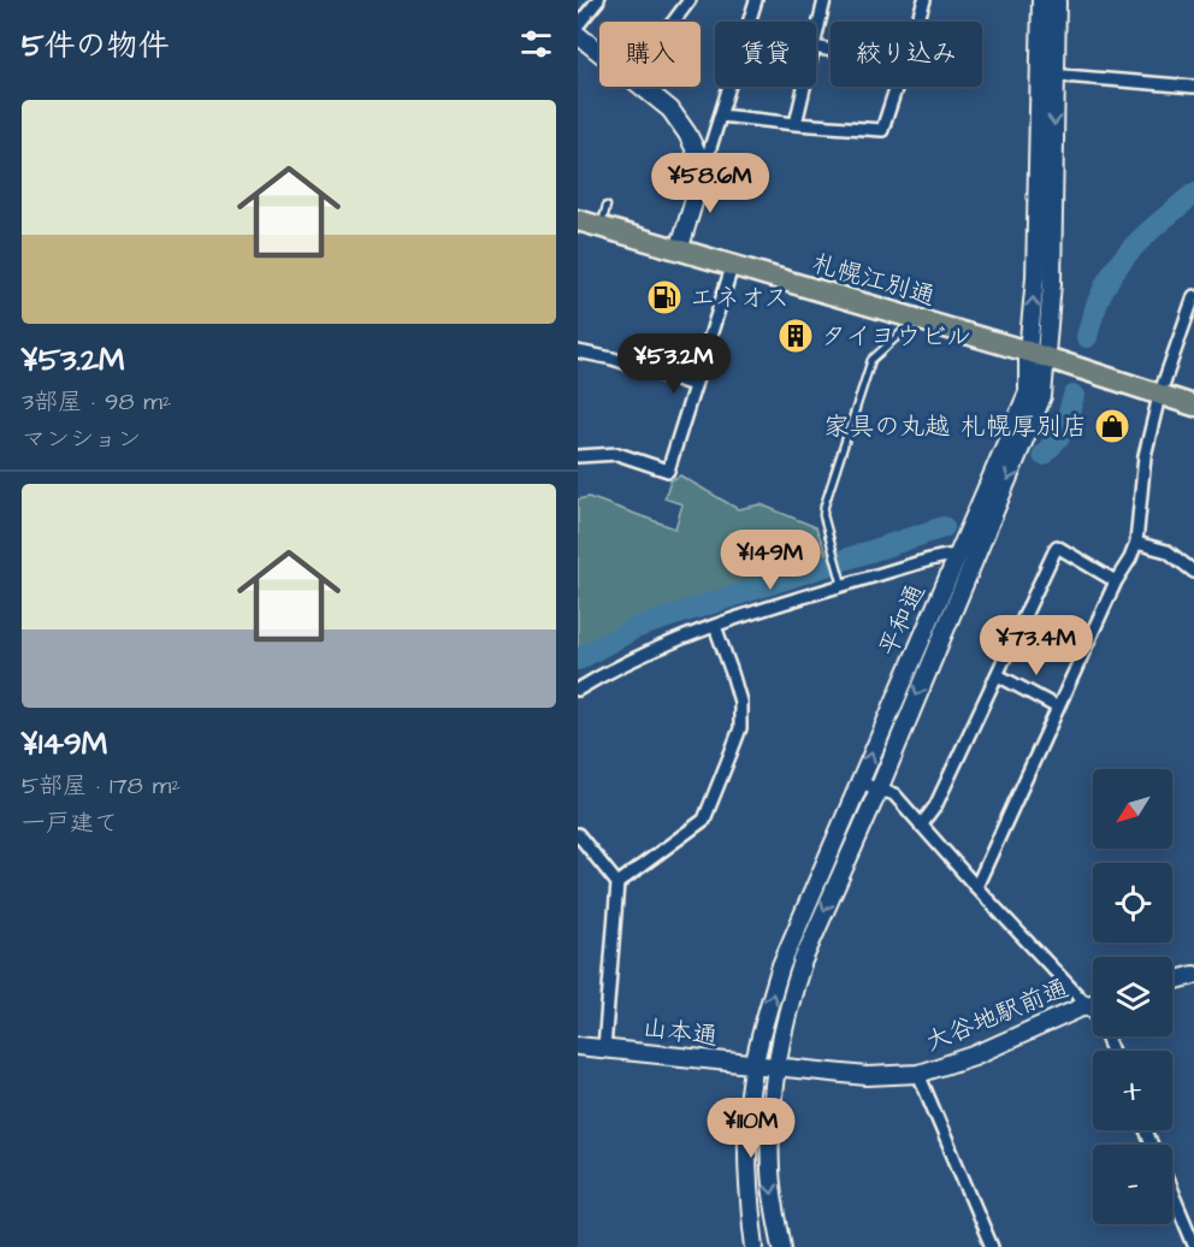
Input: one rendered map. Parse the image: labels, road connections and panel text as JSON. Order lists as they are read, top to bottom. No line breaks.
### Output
{"streets":{"highway":["札幌江別通"],"street":["平和通","大谷地駅前通","山本通"]},"crossings":[["札幌江別通","平和通"],["平和通","大谷地駅前通"],["平和通","山本通"],["大谷地駅前通","山本通"]],"places":{"fuel station":["エネオス"],"building":["タイヨウビル"],"shop":["家具の丸越 札幌厚別店"]},"north":"bottom left","page":{"heading":"5件の物件","chip":["購入","賃貸","絞り込み"],"list":[{"name":"¥53.2M","note":"3部屋 · 98 m² · マンション"},{"name":"¥149M","note":"5部屋 · 178 m² · 一戸建て"}],"price":["¥58.6M","¥53.2M","¥149M","¥73.4M","¥110M"],"map_buttons":["+","−"]}}
